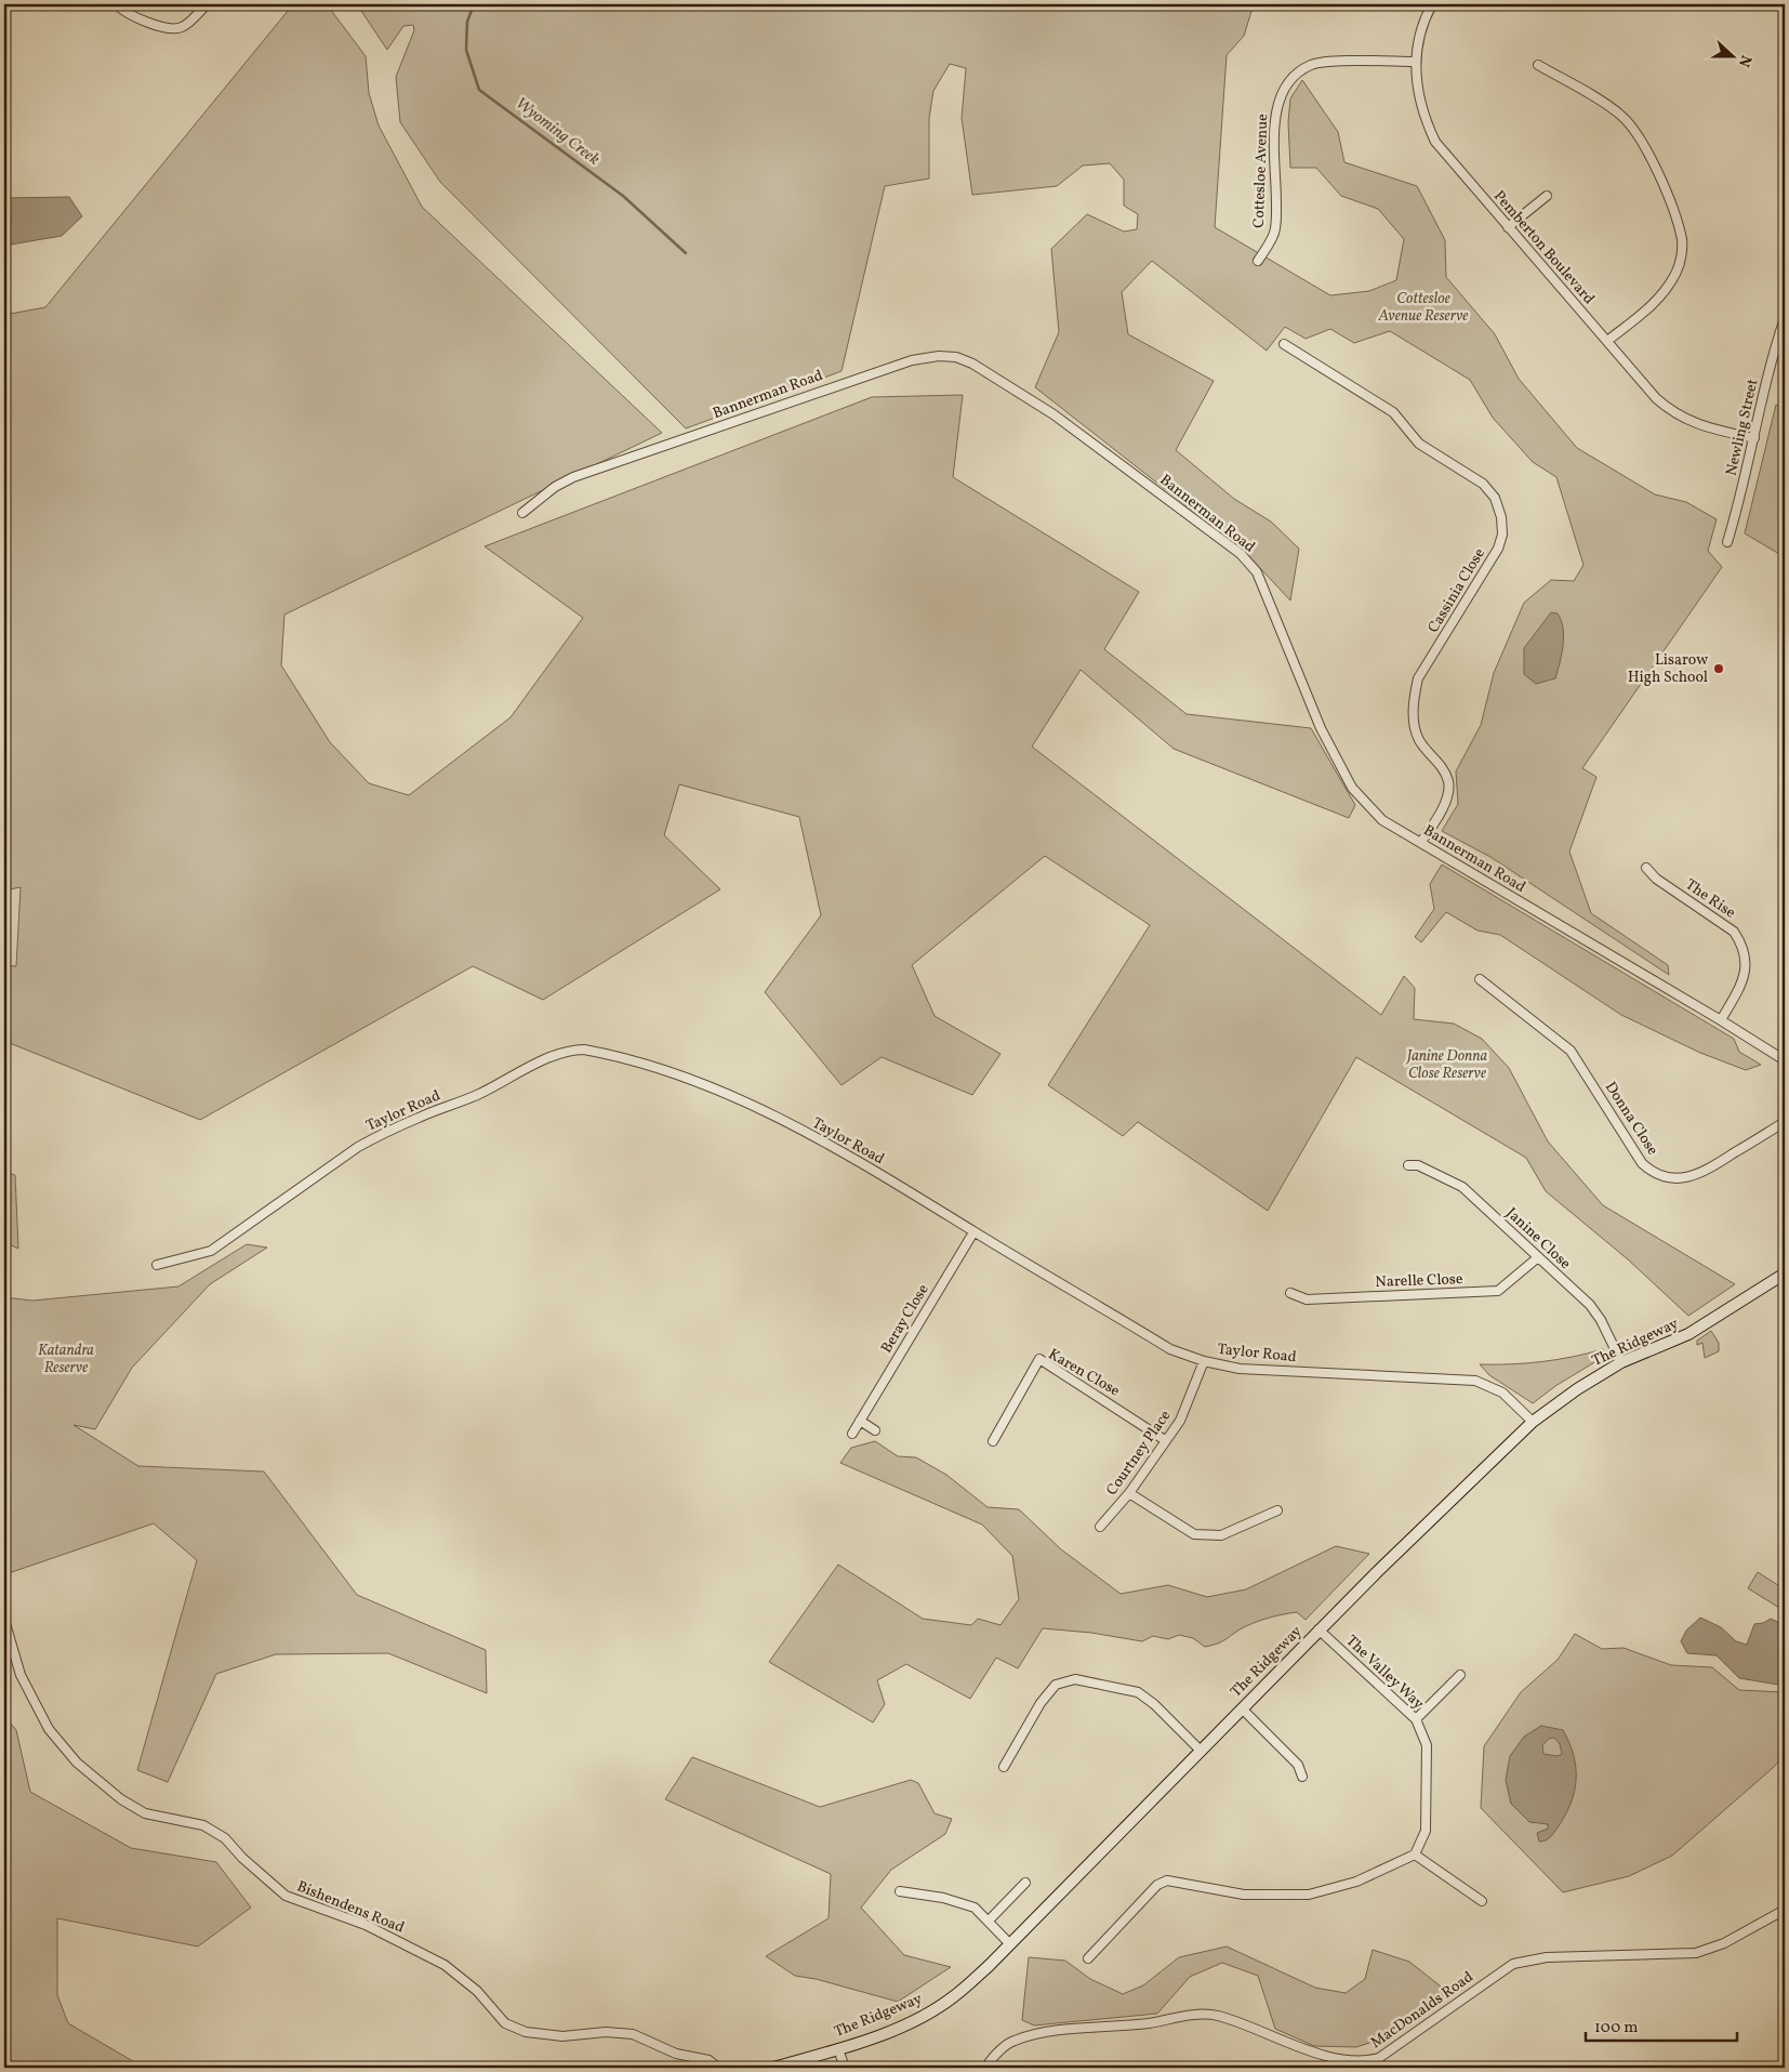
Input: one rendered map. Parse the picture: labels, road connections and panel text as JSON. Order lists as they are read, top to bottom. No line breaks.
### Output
{"streets":{"street":["Cottesloe Avenue","Pemberton Boulevard","Bannerman Road","Newling Street","Cassinia Close","The Rise","Taylor Road","Donna Close","Janine Close","Narelle Close","Beray Close","The Ridgeway","Karen Close","Courtney Place","The Valley Way","Bishendens Road","MacDonalds Road"]},"crossings":[["Cottesloe Avenue","Pemberton Boulevard"],["Pemberton Boulevard","Newling Street"],["Bannerman Road","Cassinia Close"],["Bannerman Road","The Rise"],["Taylor Road","Beray Close"],["Taylor Road","The Ridgeway"],["Taylor Road","Courtney Place"],["Janine Close","Narelle Close"],["Janine Close","The Ridgeway"],["The Ridgeway","The Valley Way"],["Karen Close","Courtney Place"]],"water":["Wyoming Creek"],"parks":["Cottesloe Avenue Reserve","Janine Donna Close Reserve","Katandra Reserve"],"places":["Lisarow High School"],"scale_bar":"100 m","north":"right"}
